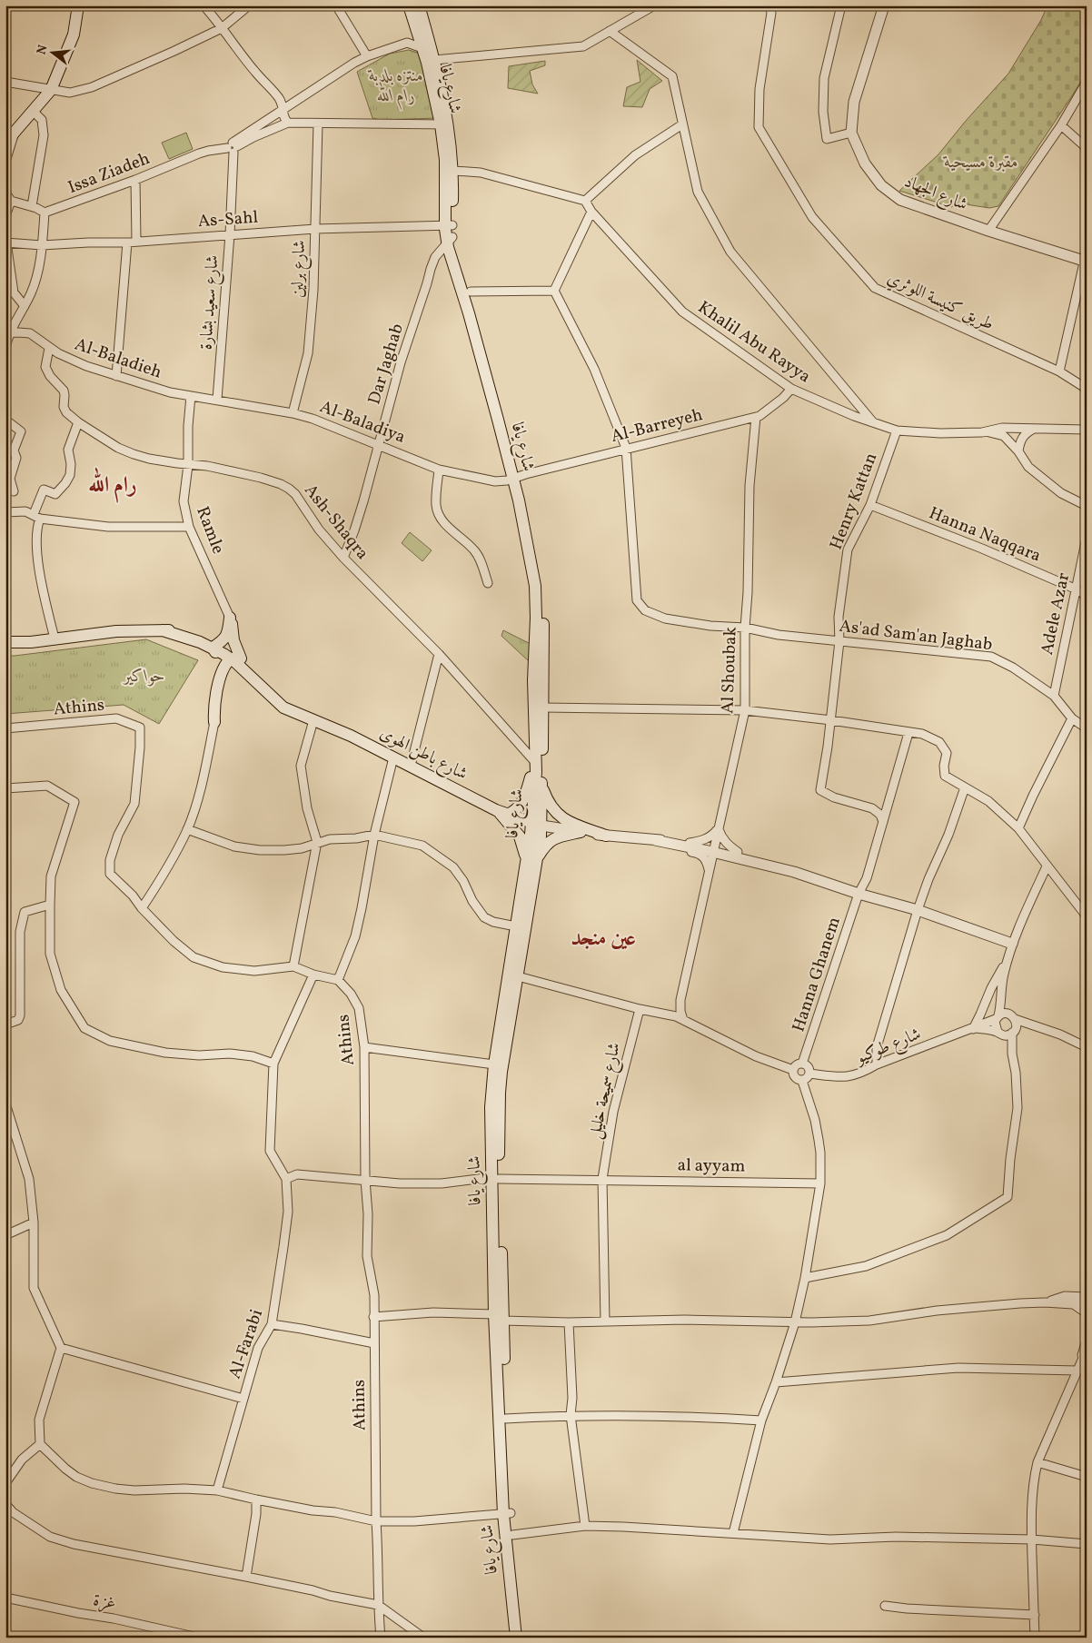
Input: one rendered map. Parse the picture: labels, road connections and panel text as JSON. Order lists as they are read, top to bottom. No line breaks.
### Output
{"streets":{"main road":["شارع يافا","شارع باطن الهوى"],"street":["Issa Ziadeh","شارع الجهاد","As-Sahl","شارع برلين","طريق كنيسة اللوثري","شارع سعيد بشارة","Khalil Abu Rayya","Al-Baladieh","Dar Jaghab","Al-Baladiya","Al-Barreyeh","Henry Kattan","Ash-Shaqra","Ramle","Hanna Naqqara","Adele Azar","As'ad Sam'an Jaghab","Al Shoubak","Athins","Hanna Ghanem","شارع طوكيو","شارع سميحة خليل","al ayyam","Al-Farabi","غزة"]},"crossings":[["شارع يافا","As-Sahl"],["شارع يافا","Dar Jaghab"],["شارع يافا","Al-Baladiya"],["شارع يافا","Al-Barreyeh"],["شارع يافا","Ash-Shaqra"],["شارع يافا","شارع باطن الهوى"],["شارع يافا","al ayyam"],["Issa Ziadeh","شارع سعيد بشارة"],["As-Sahl","شارع برلين"],["As-Sahl","شارع سعيد بشارة"],["شارع برلين","Al-Baladiya"],["شارع سعيد بشارة","Al-Baladiya"],["Khalil Abu Rayya","Al-Barreyeh"],["Khalil Abu Rayya","Henry Kattan"],["Al-Baladieh","Al-Baladiya"],["Al-Baladieh","Ash-Shaqra"],["Al-Baladieh","Ramle"],["Dar Jaghab","Al-Baladiya"],["Dar Jaghab","Ash-Shaqra"],["Al-Baladiya","Al-Barreyeh"],["Al-Baladiya","Ramle"],["Al-Barreyeh","As'ad Sam'an Jaghab"],["Al-Barreyeh","Al Shoubak"],["Henry Kattan","Hanna Naqqara"],["Henry Kattan","As'ad Sam'an Jaghab"],["Henry Kattan","Hanna Ghanem"],["Ash-Shaqra","Ramle"],["Hanna Naqqara","Adele Azar"],["Adele Azar","As'ad Sam'an Jaghab"],["As'ad Sam'an Jaghab","Al Shoubak"],["Athins","al ayyam"],["Hanna Ghanem","شارع طوكيو"],["شارع سميحة خليل","al ayyam"],["al ayyam","Al-Farabi"]],"districts":["رام الله","عين منجد"],"parks":["منتزه بلدية رام الله","مقبرة مسيحية","حواكير"],"north":"left"}
